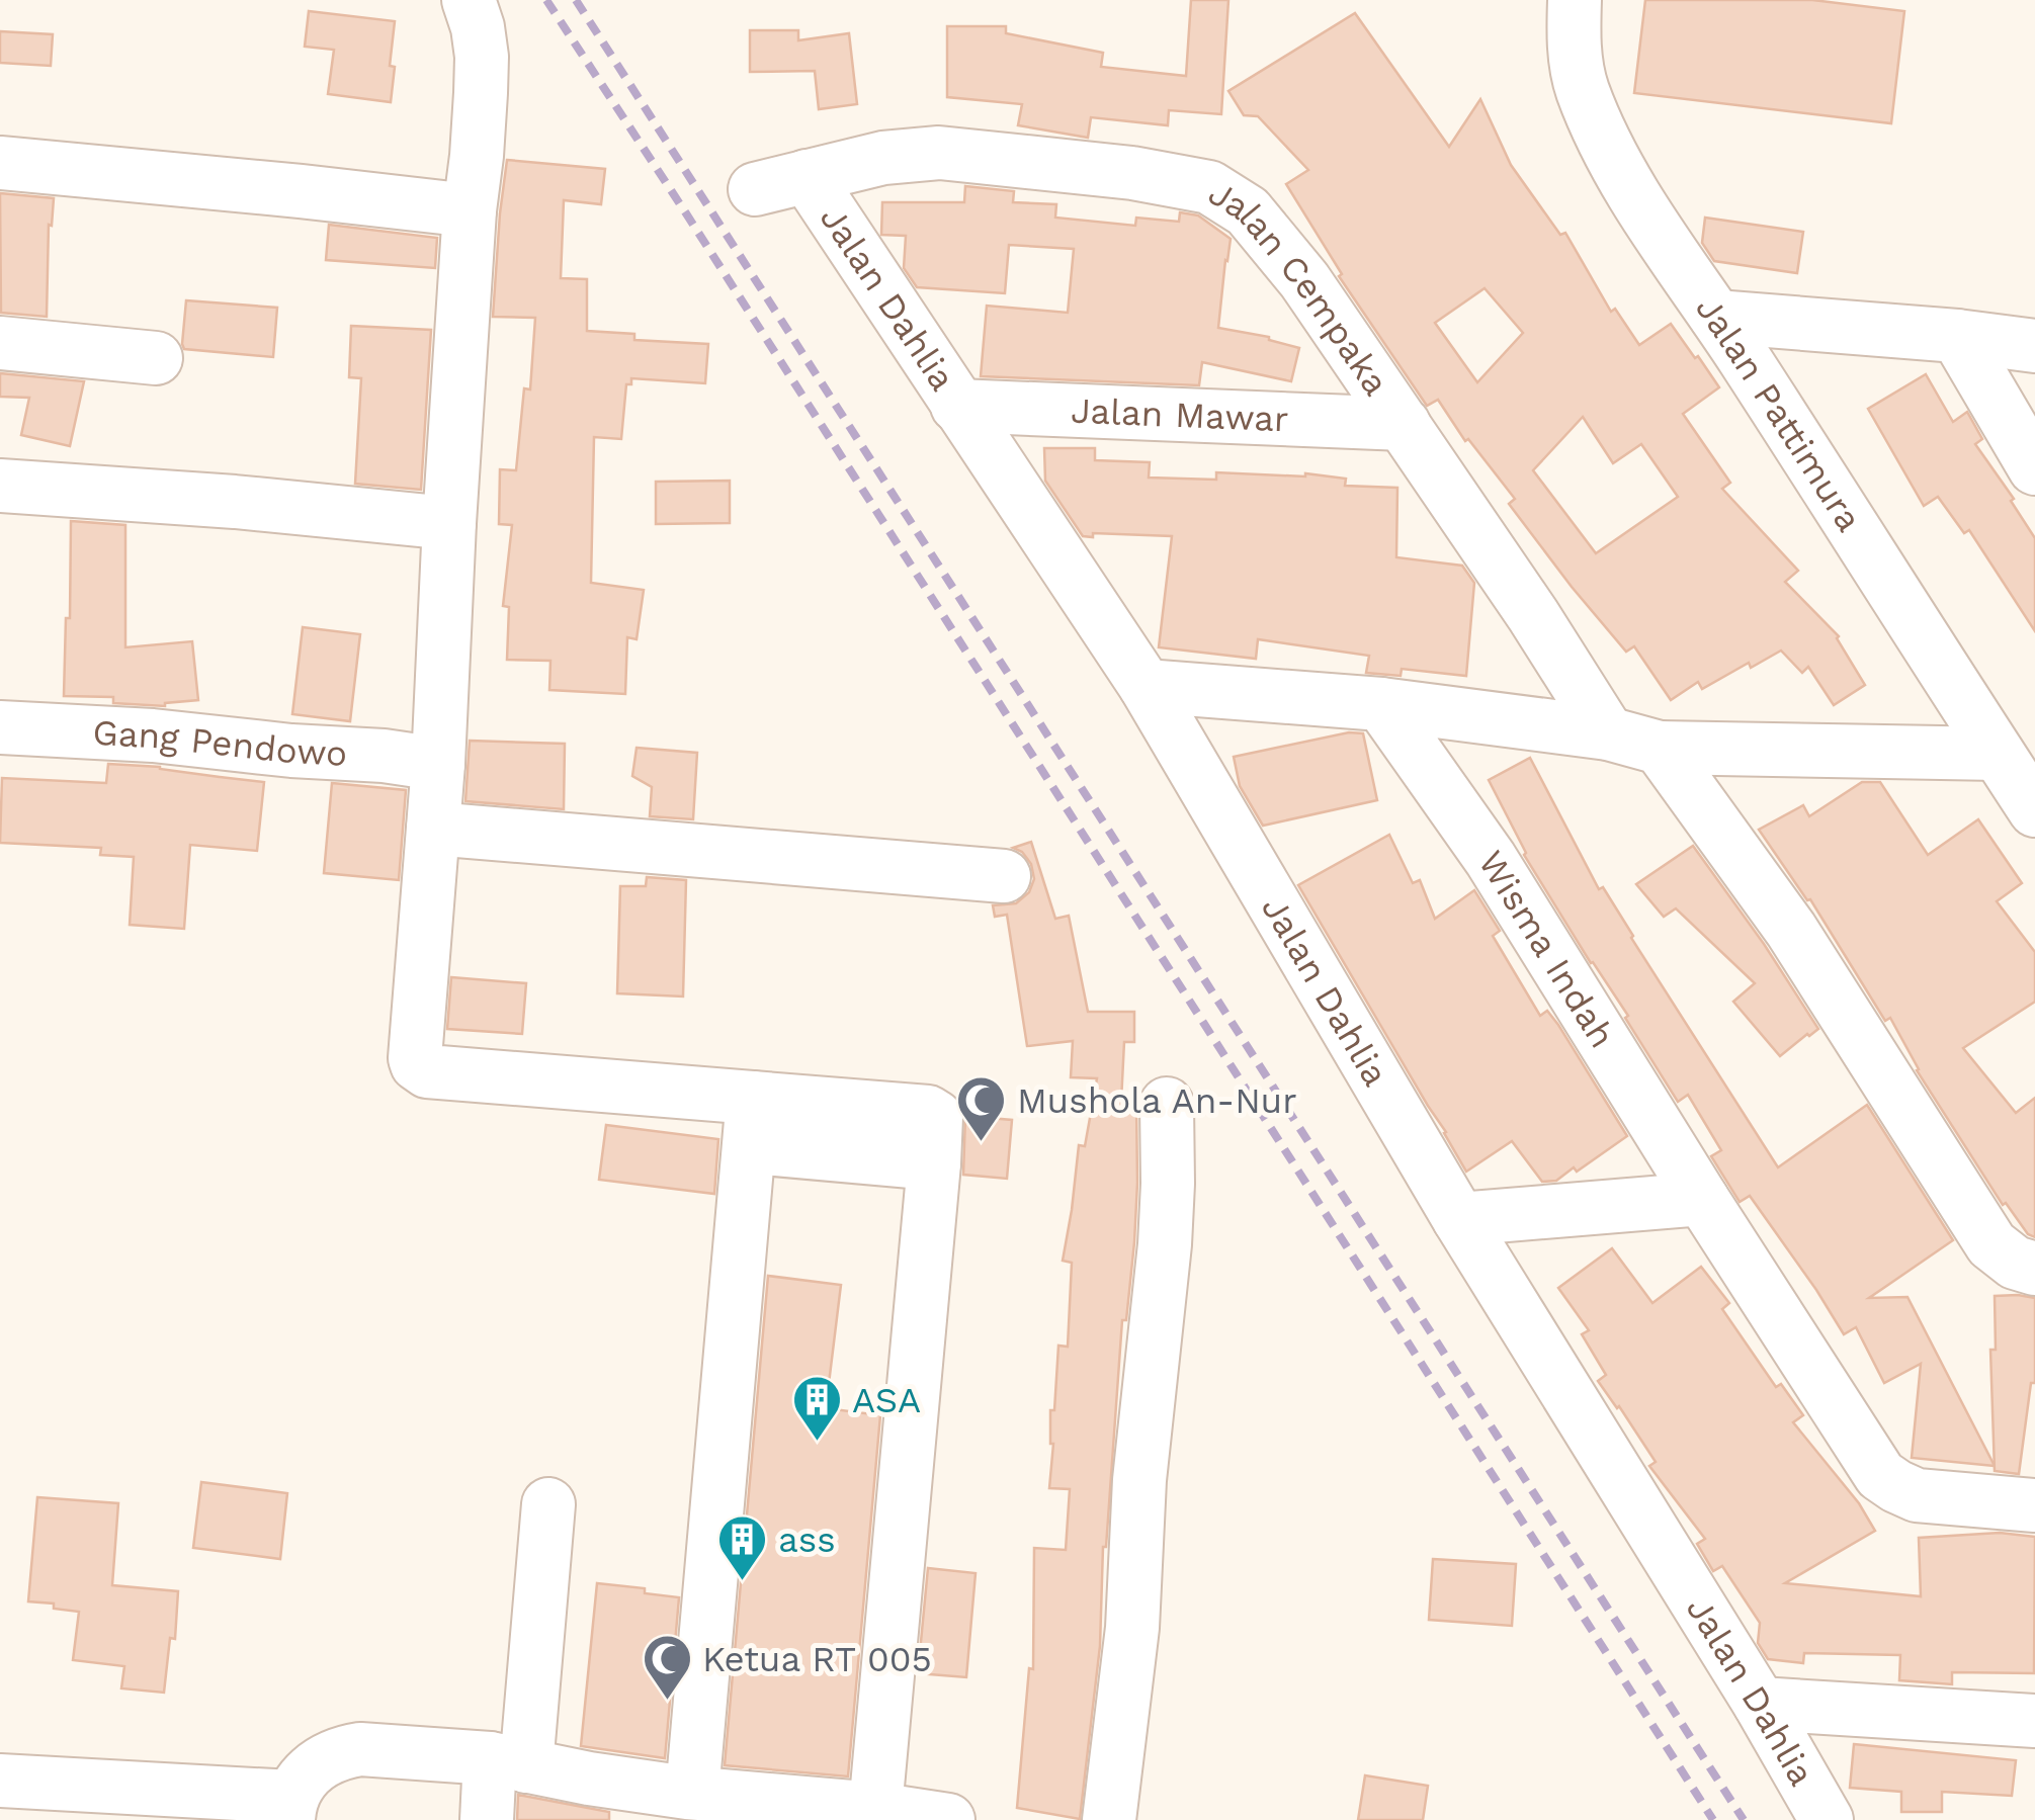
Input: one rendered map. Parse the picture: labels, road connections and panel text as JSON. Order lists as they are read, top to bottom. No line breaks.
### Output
{"streets":{"street":["Jalan Cempaka","Jalan Dahlia","Jalan Pattimura","Jalan Mawar","Gang Pendowo","Wisma Indah"]},"crossings":[["Jalan Cempaka","Jalan Dahlia"],["Jalan Cempaka","Jalan Mawar"],["Jalan Dahlia","Jalan Mawar"]],"places":{"mosque":["Mushola An-Nur","Ketua RT 005"],"building":["ASA","ass"]}}
